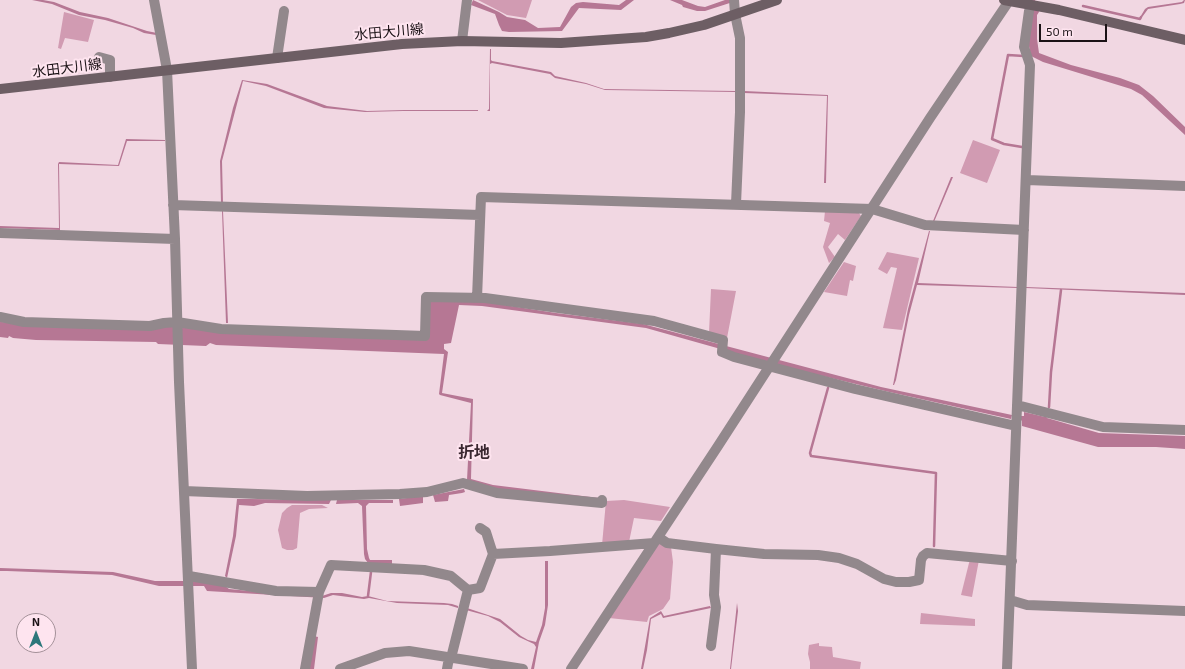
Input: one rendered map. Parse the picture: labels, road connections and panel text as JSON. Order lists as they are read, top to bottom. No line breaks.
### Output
{"streets":{"main road":["水田大川線"]},"districts":["折地"],"scale_bar":"50 m","north":"top"}
